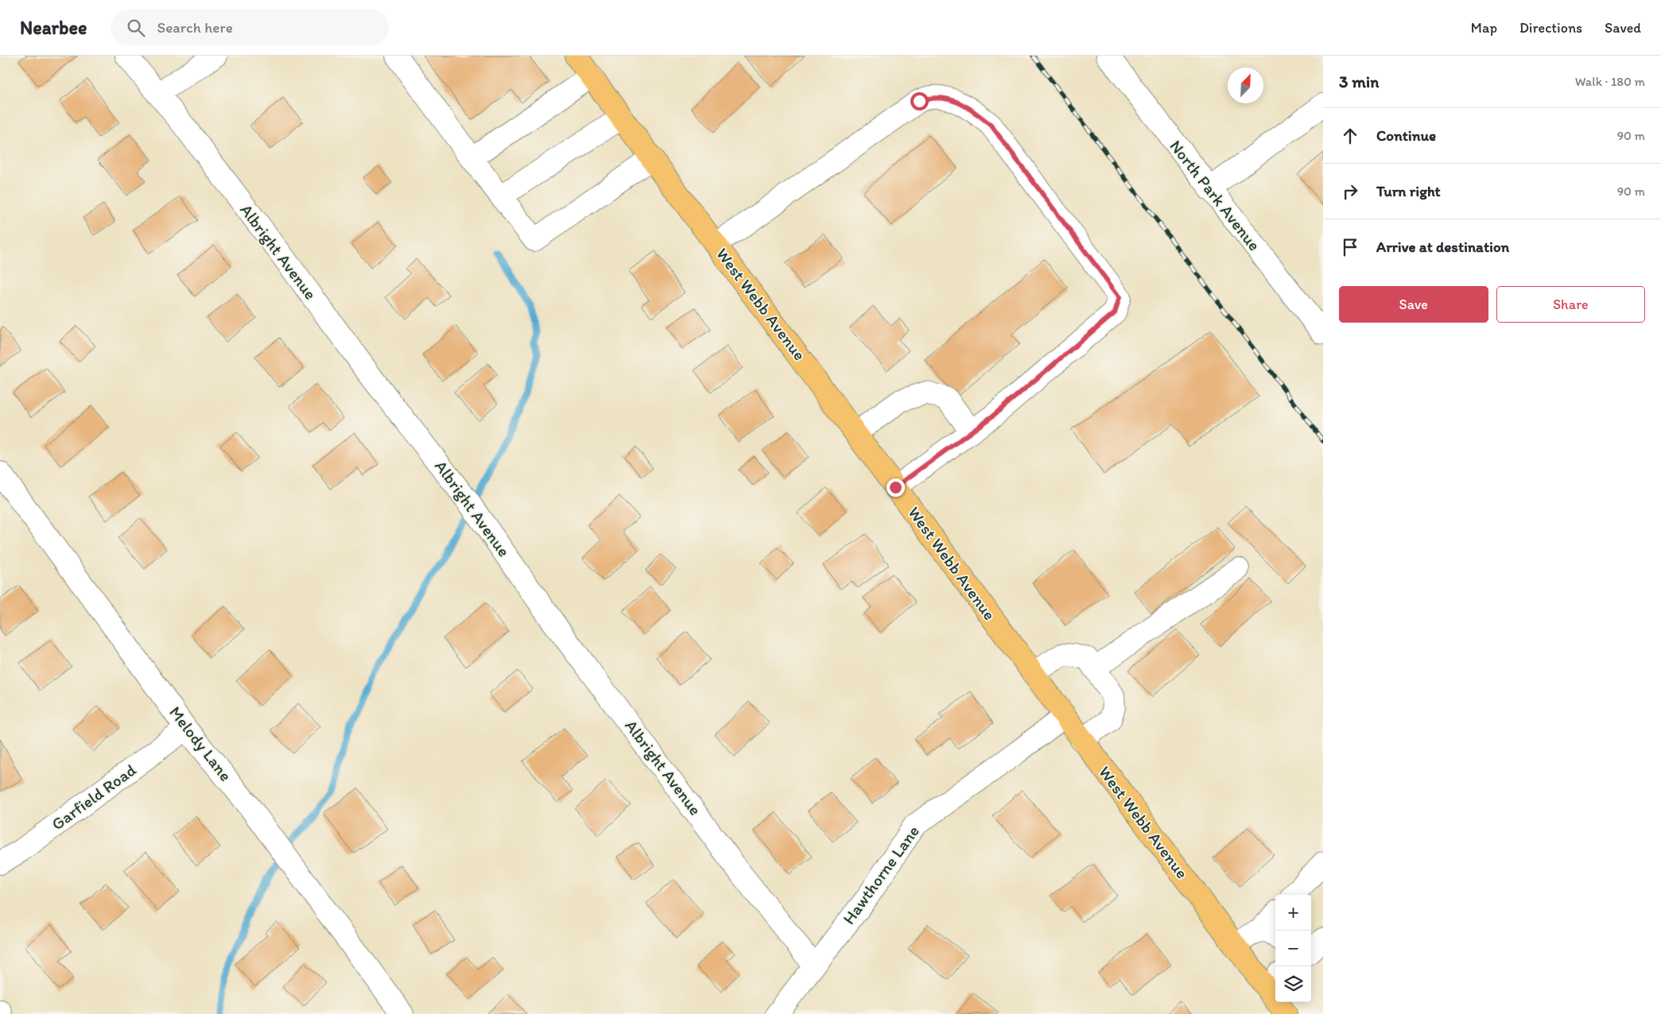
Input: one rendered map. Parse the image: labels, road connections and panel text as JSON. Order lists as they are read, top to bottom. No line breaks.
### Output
{"streets":{"highway":["West Webb Avenue"],"street":["North Park Avenue","Albright Avenue","Melody Lane","Garfield Road","Hawthorne Lane"]},"crossings":[["Albright Avenue","Hawthorne Lane"],["West Webb Avenue","Hawthorne Lane"],["Melody Lane","Garfield Road"]],"north":"top right","page":{"header":"Nearbee","search":"Search here","nav":["Map","Directions","Saved"],"heading":["3 min","Walk · 180 m"],"list":[["Continue","90 m"],["Turn right","90 m"],"Arrive at destination"],"buttons":["Save","Share"],"map_buttons":["+","−"]}}
